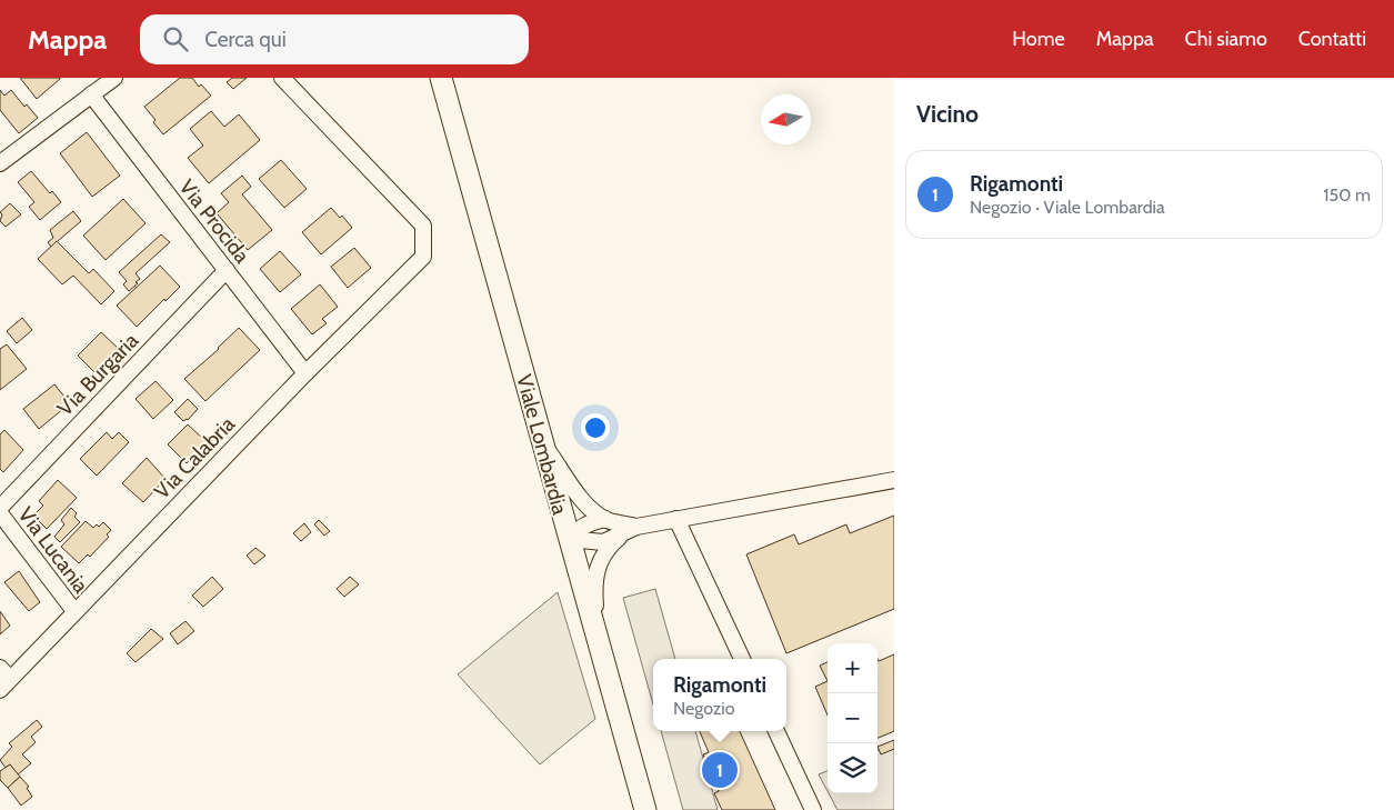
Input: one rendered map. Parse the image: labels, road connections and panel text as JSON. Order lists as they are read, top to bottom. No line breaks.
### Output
{"streets":{"main road":["Viale Lombardia"],"street":["Via Procida","Via Burgaria","Via Calabria","Via Lucania"]},"crossings":[["Via Procida","Via Burgaria"],["Via Procida","Via Calabria"],["Via Calabria","Via Lucania"]],"north":"left","page":{"header":"Mappa","search":"Cerca qui","nav":["Home","Mappa","Chi siamo","Contatti"],"heading":"Vicino","list":[{"mark":"1","name":"Rigamonti","note":"Negozio · Viale Lombardia","value":"150 m"}],"map_buttons":["+","−"],"popup":["Rigamonti","Negozio"],"pins":"1"}}
